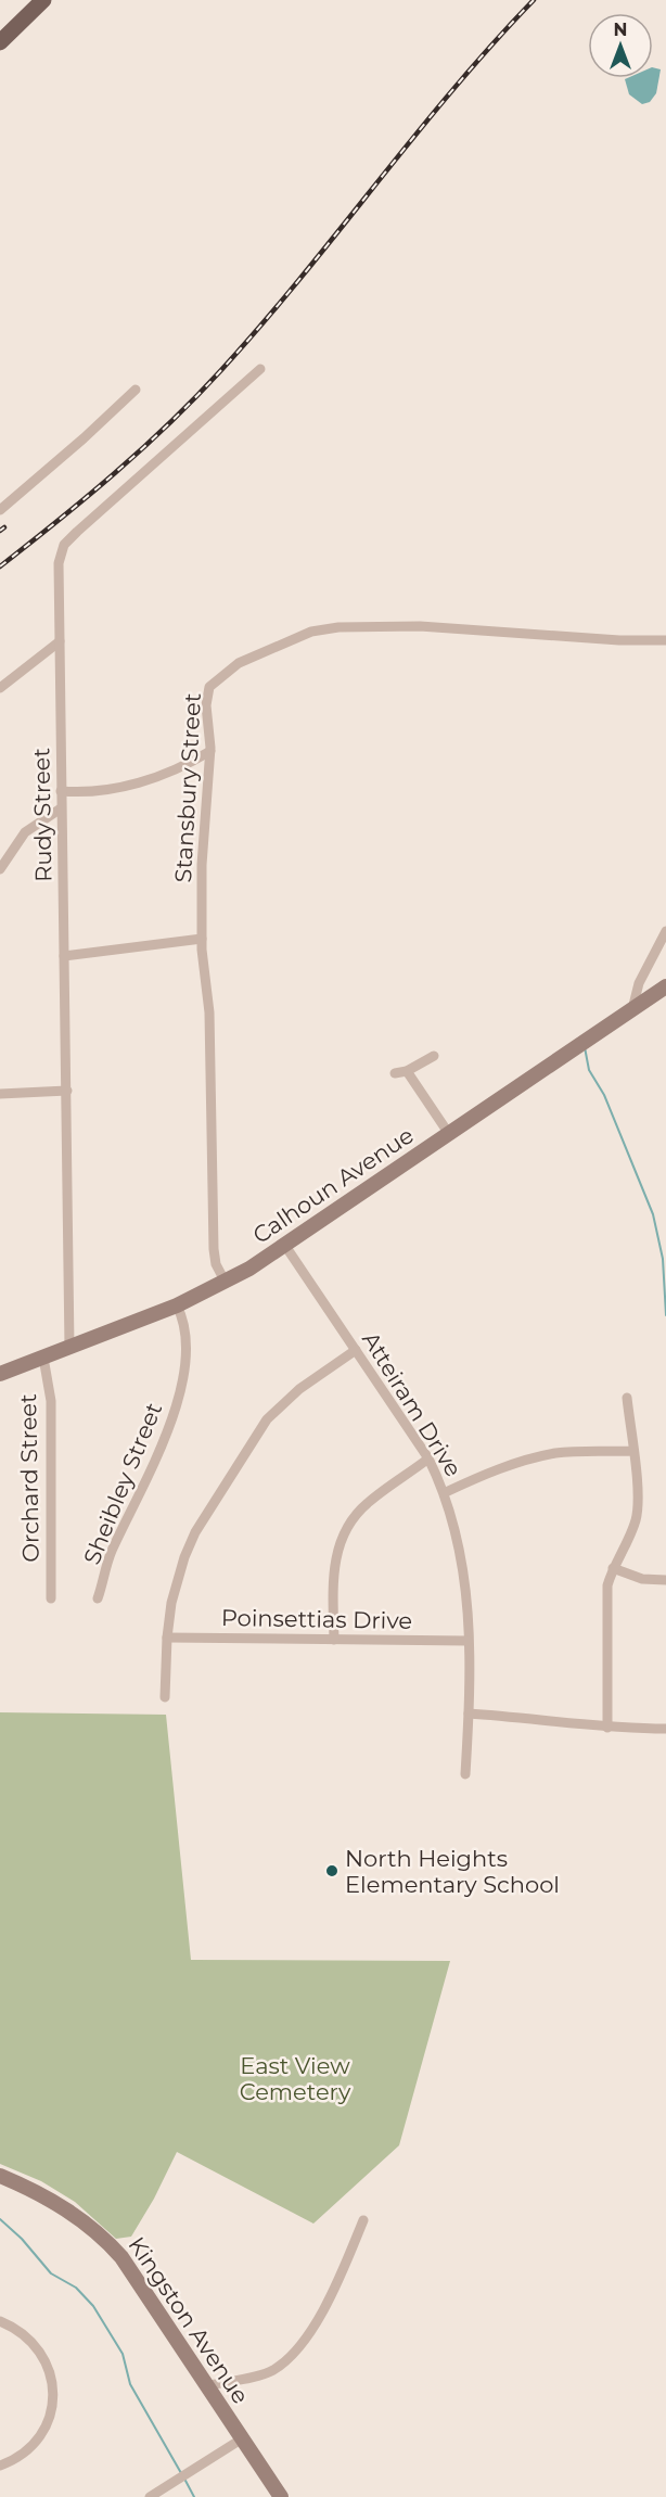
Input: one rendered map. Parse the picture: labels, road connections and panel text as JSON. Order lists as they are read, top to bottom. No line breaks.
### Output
{"streets":{"street":["Stansbury Street","Rudy Street","Calhoun Avenue","Atteiram Drive","Orchard Street","Sheibley Street","Poinsettias Drive","Kingston Avenue"]},"crossings":[["Stansbury Street","Calhoun Avenue"],["Rudy Street","Calhoun Avenue"],["Calhoun Avenue","Atteiram Drive"],["Calhoun Avenue","Orchard Street"],["Calhoun Avenue","Sheibley Street"],["Atteiram Drive","Poinsettias Drive"]],"parks":["East View Cemetery"],"places":["North Heights Elementary School"],"north":"top"}
